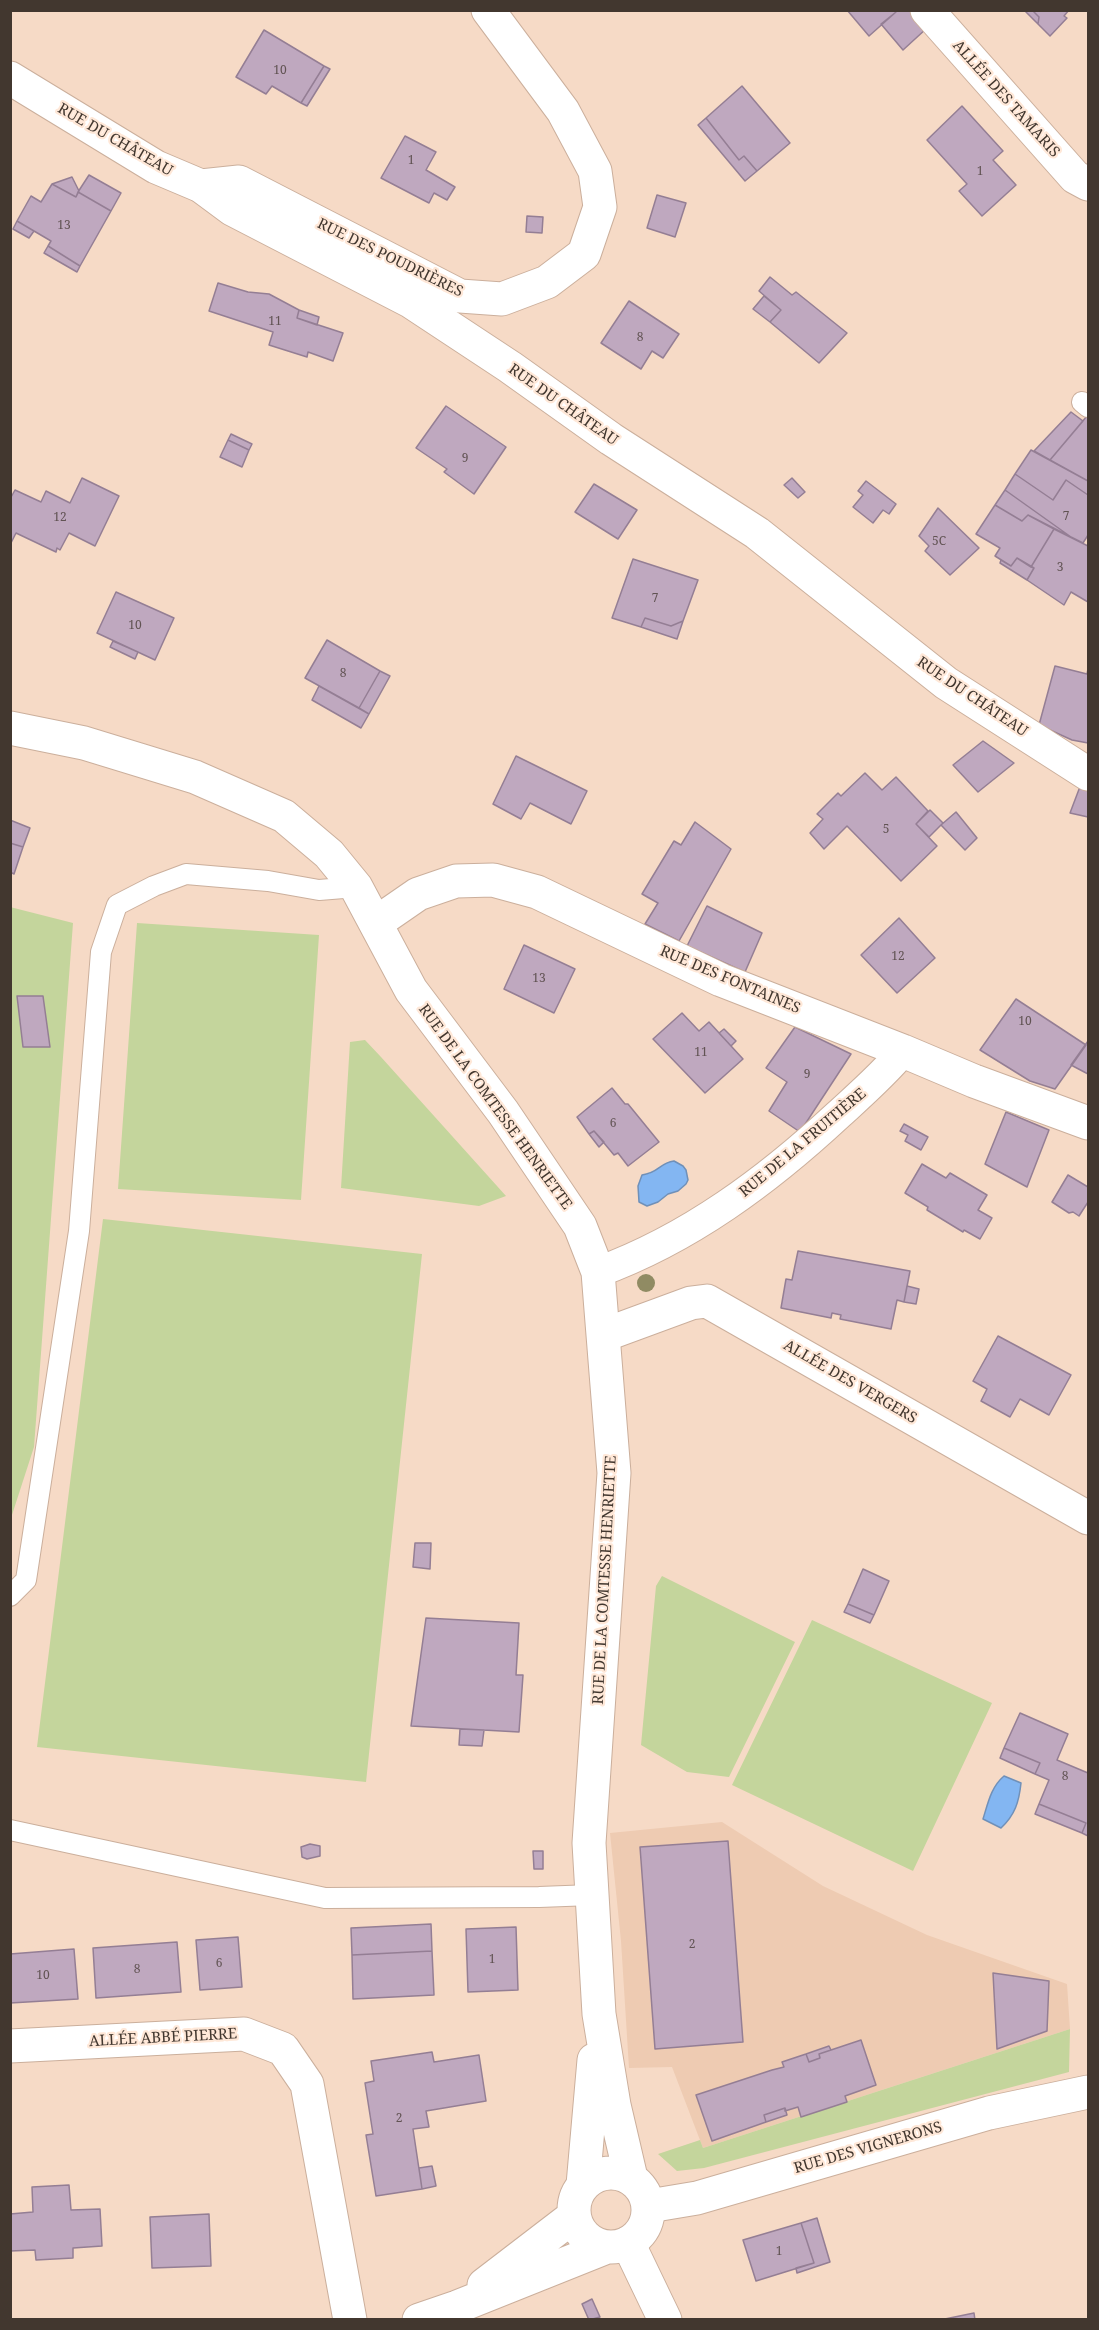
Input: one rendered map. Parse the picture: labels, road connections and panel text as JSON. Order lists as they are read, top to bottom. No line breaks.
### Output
{"streets":{"street":["ALLÉE DES TAMARIS","RUE DU CHÂTEAU","RUE DES POUDRIÈRES","RUE DES FONTAINES","RUE DE LA COMTESSE HENRIETTE","RUE DE LA FRUITIÈRE","ALLÉE DES VERGERS","ALLÉE ABBÉ PIERRE","RUE DES VIGNERONS"]},"crossings":[["RUE DU CHÂTEAU","RUE DES POUDRIÈRES"],["RUE DES FONTAINES","RUE DE LA COMTESSE HENRIETTE"],["RUE DES FONTAINES","RUE DE LA FRUITIÈRE"],["RUE DE LA COMTESSE HENRIETTE","RUE DE LA FRUITIÈRE"],["RUE DE LA COMTESSE HENRIETTE","ALLÉE DES VERGERS"],["RUE DE LA COMTESSE HENRIETTE","RUE DES VIGNERONS"]],"house_numbers":["10","1","1","13","11","8","9","7","12","5C","3","7","10","8","5","12","13","10","11","9","6","8","2","1","6","8","10","2","1"]}
